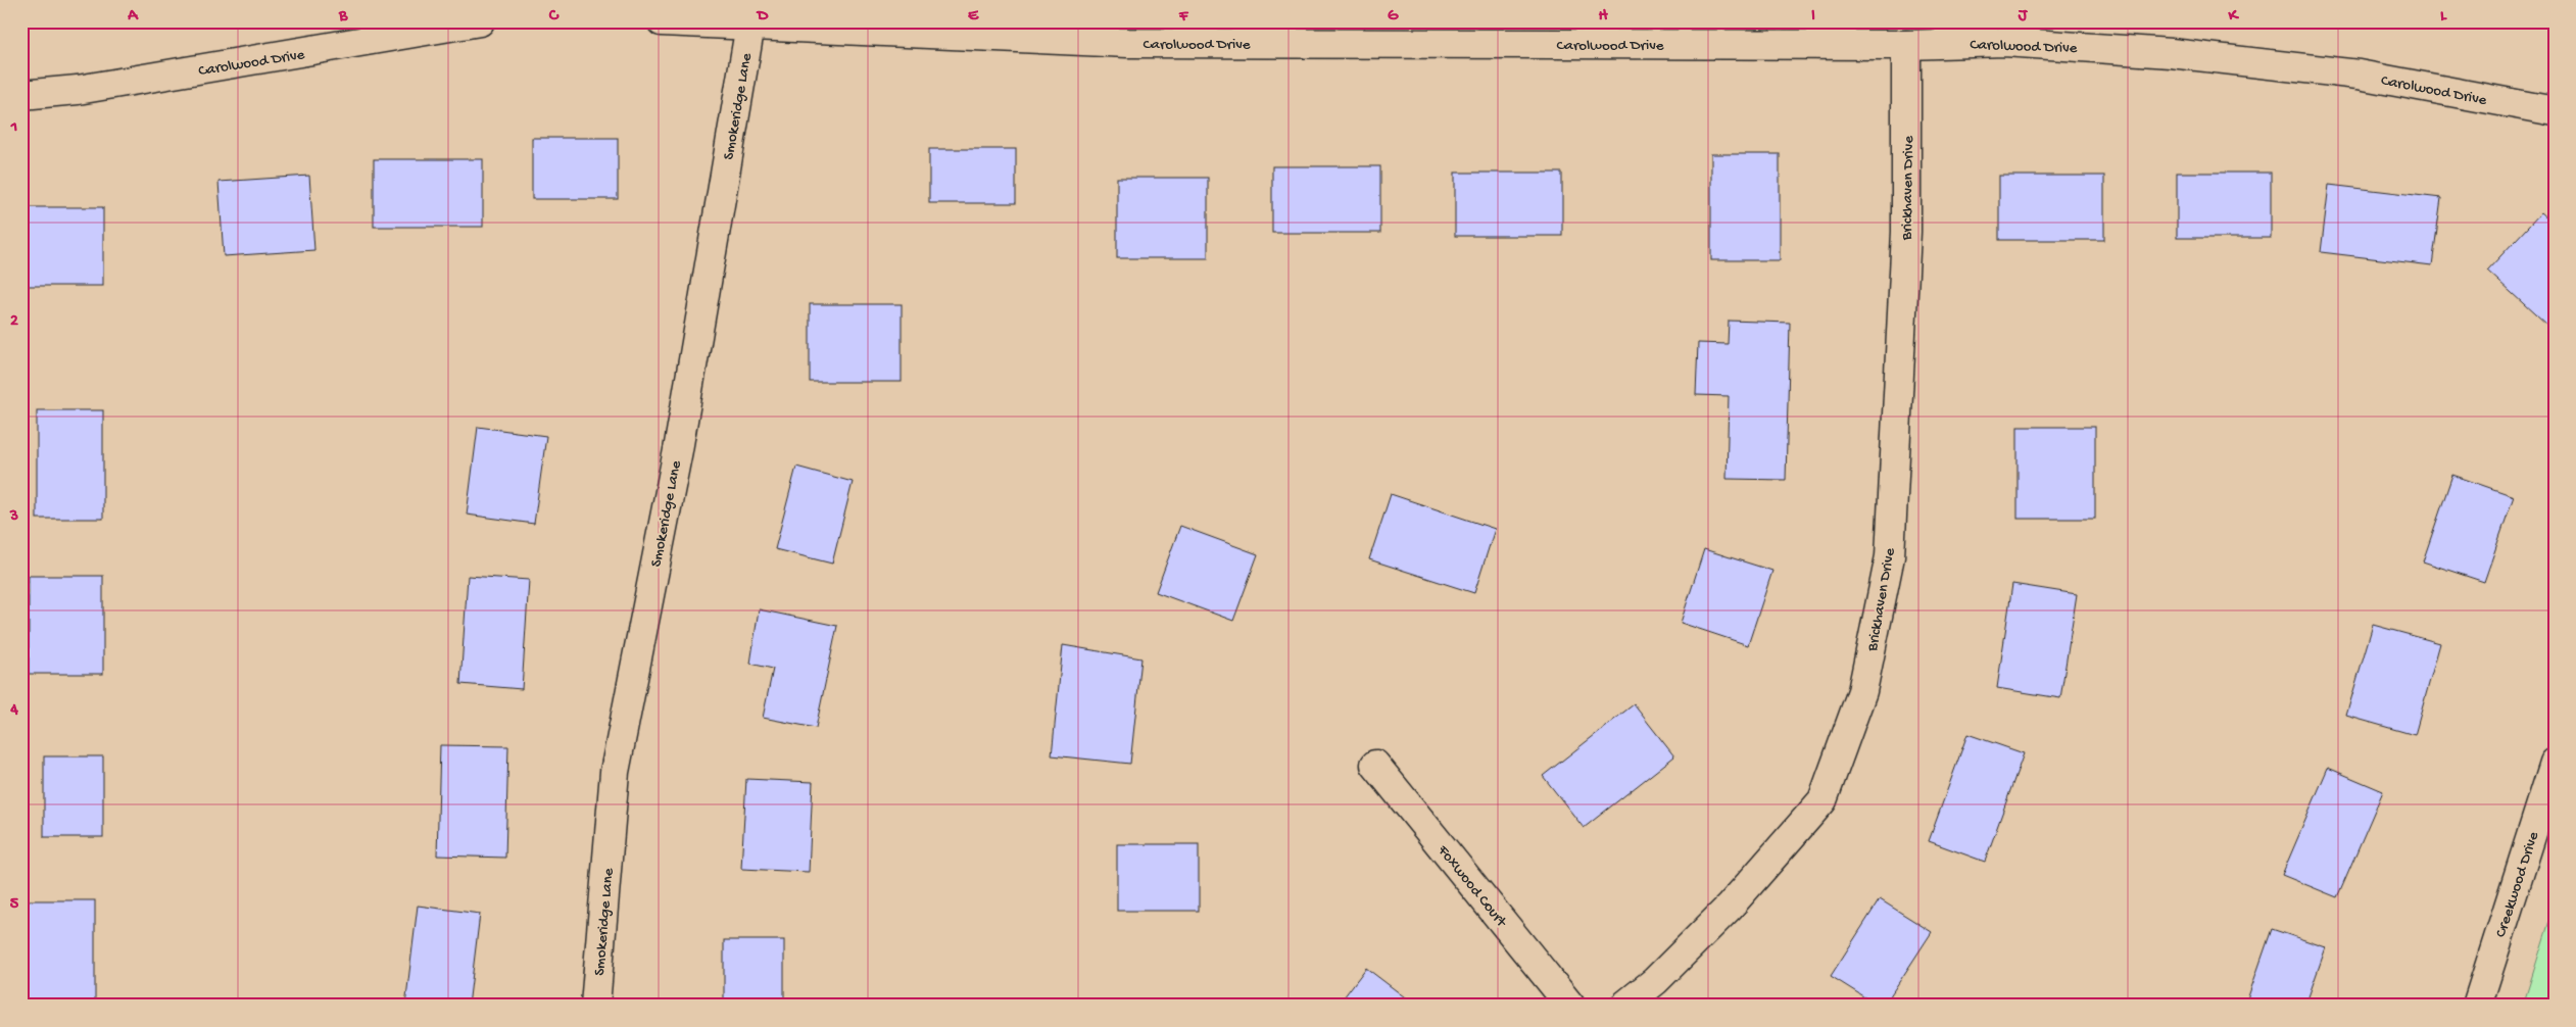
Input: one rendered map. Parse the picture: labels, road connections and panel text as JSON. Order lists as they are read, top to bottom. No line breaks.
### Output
{"streets":{"street":["Carolwood Drive","Smokeridge Lane","Brickhaven Drive","Creekwood Drive","Foxwood Court"]},"crossings":[["Carolwood Drive","Smokeridge Lane"],["Carolwood Drive","Brickhaven Drive"]],"grid":{"columns":["A","B","C","D","E","F","G","H","I","J","K","L"],"rows":["1","2","3","4","5"]}}
